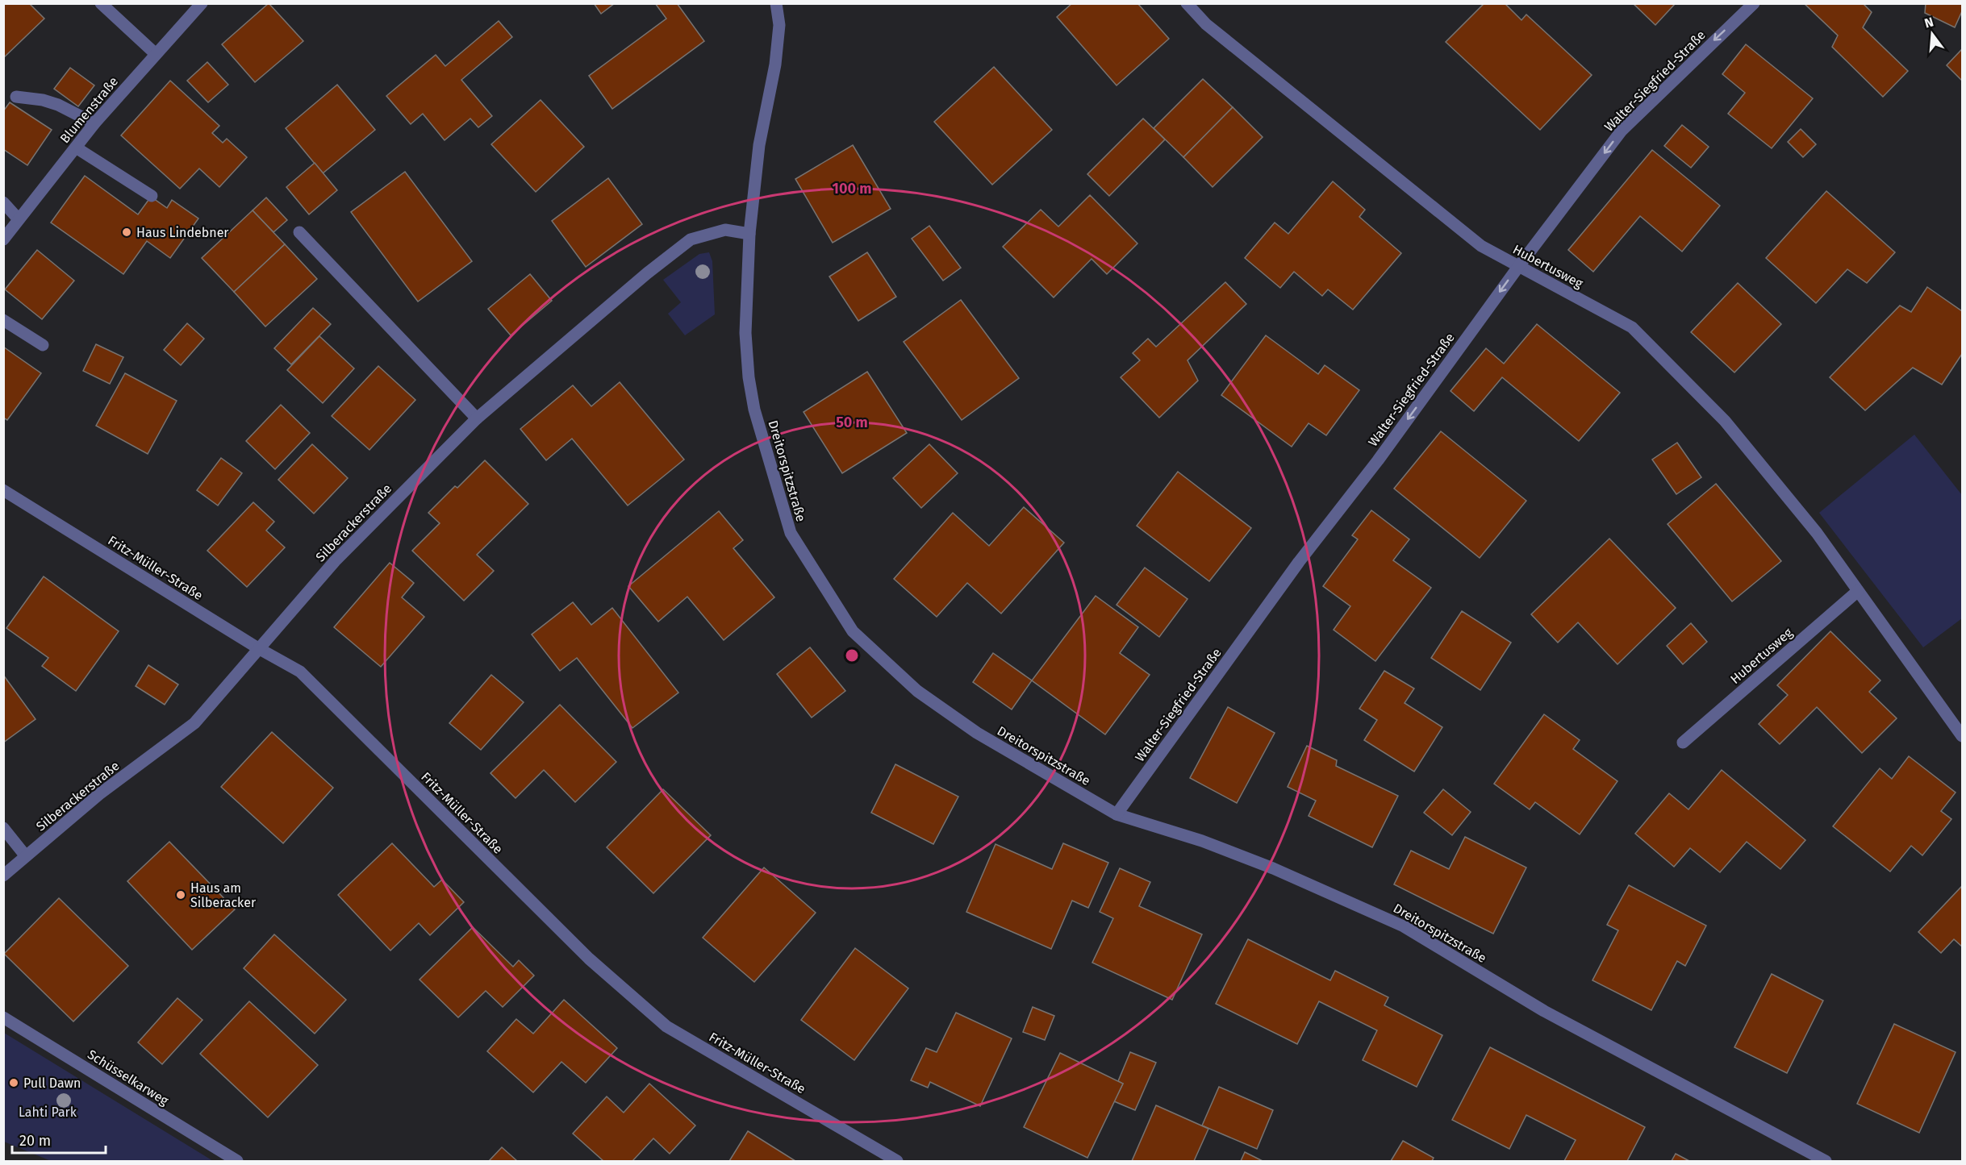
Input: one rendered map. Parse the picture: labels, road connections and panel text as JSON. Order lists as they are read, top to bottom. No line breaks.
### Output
{"streets":{"street":["Walter-Siegfried-Straße","Blumenstraße","Hubertusweg","Dreitorspitzstraße","Silberackerstraße","Fritz-Müller-Straße","Schüsselkarweg"]},"crossings":[["Walter-Siegfried-Straße","Hubertusweg"],["Walter-Siegfried-Straße","Dreitorspitzstraße"],["Dreitorspitzstraße","Silberackerstraße"],["Silberackerstraße","Fritz-Müller-Straße"]],"one_way":["Walter-Siegfried-Straße"],"parks":["Lahti Park"],"places":["Haus Lindebner","Haus am Silberacker","Pull Dawn"],"scale_bar":"20 m","north":"top","rings":["100 m","50 m"]}
